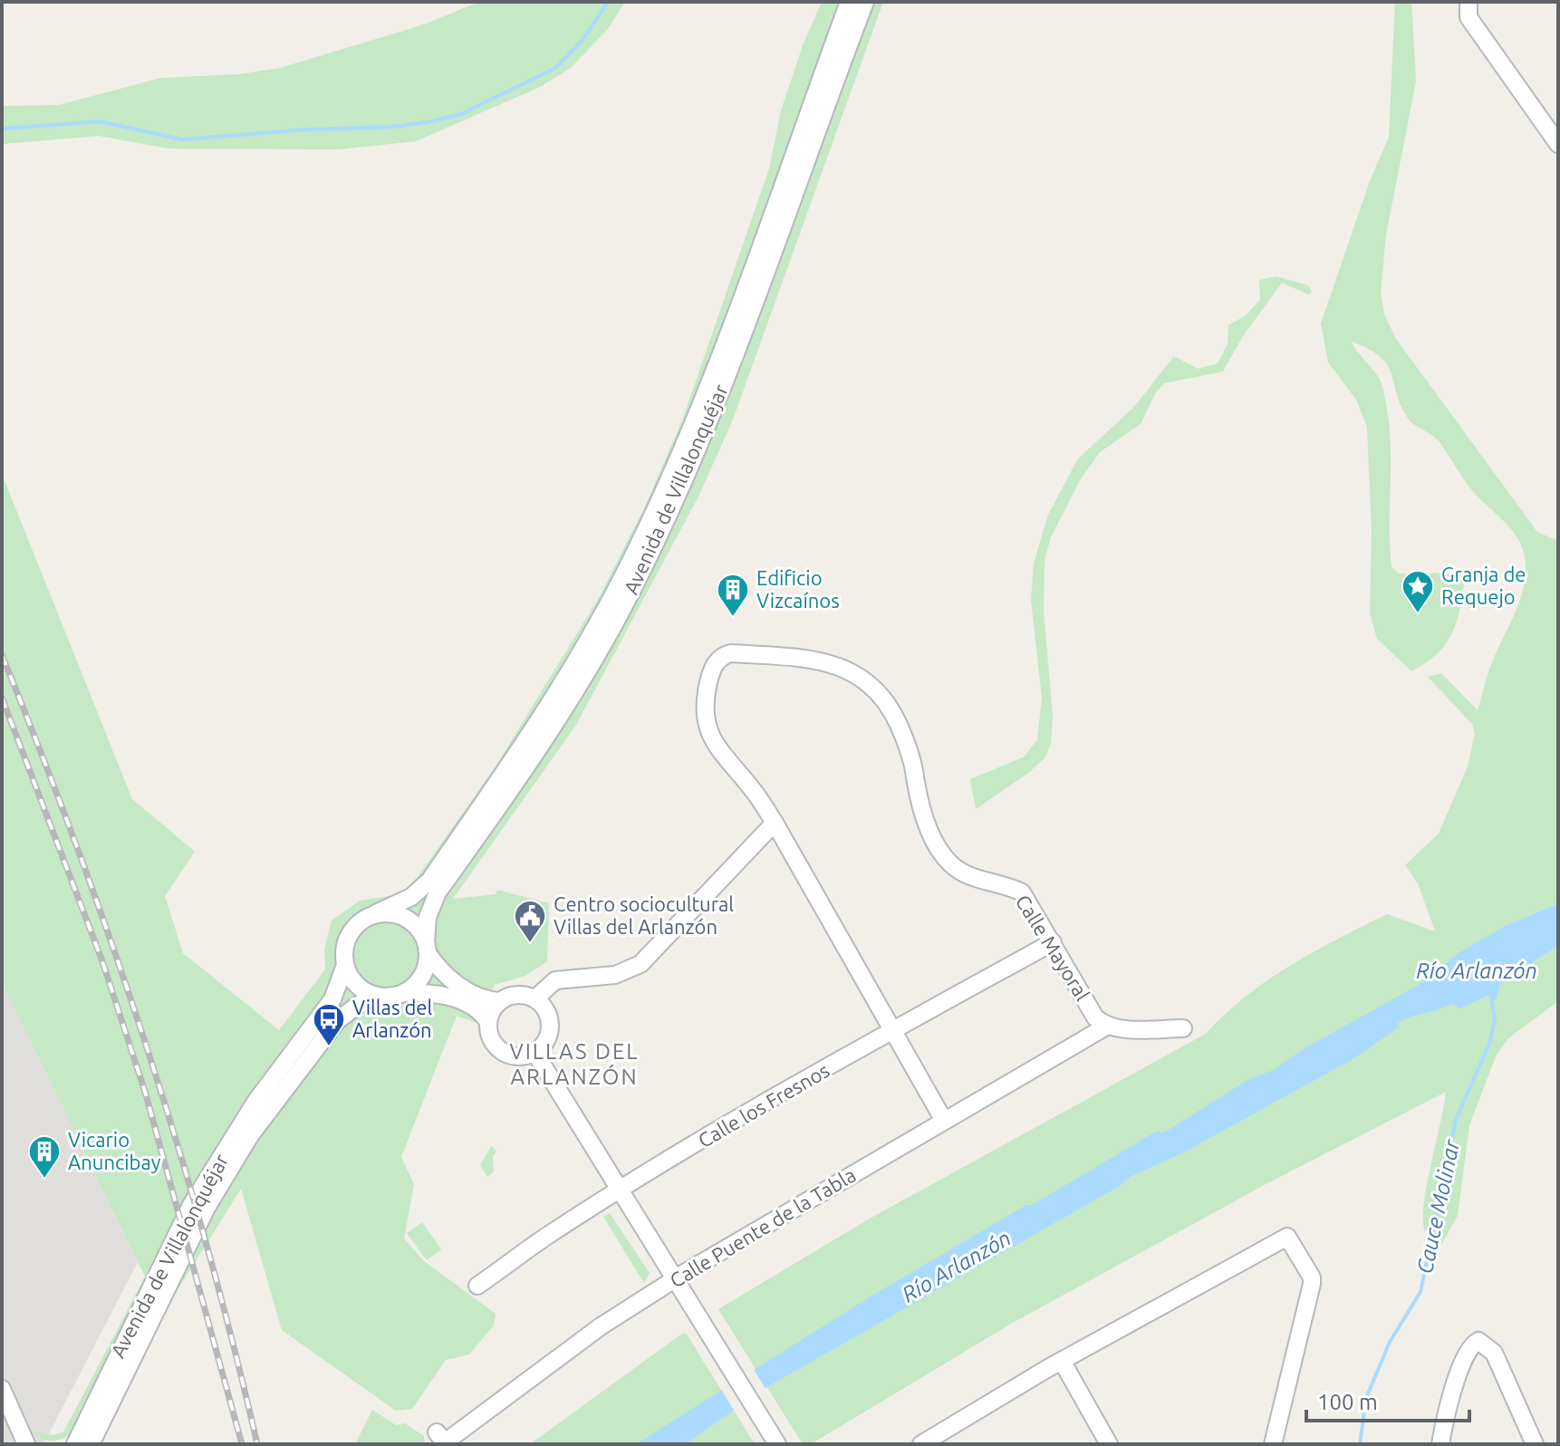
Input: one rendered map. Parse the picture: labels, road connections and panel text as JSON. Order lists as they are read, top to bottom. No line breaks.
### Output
{"streets":{"street":["Avenida de Villalonquéjar","Calle Mayoral","Calle los Fresnos","Calle Puente de la Tabla"]},"crossings":[["Calle Mayoral","Calle los Fresnos"],["Calle Mayoral","Calle Puente de la Tabla"]],"districts":["VILLAS DEL ARLANZÓN"],"water":["Río Arlanzón","Cauce Molinar"],"places":{"place":["Granja de Requejo"],"building":["Edificio Vizcaínos","Vicario Anuncibay"],"public building":["Centro sociocultural Villas del Arlanzón"],"bus stop":["Villas del Arlanzón"]},"scale_bar":"100 m"}
